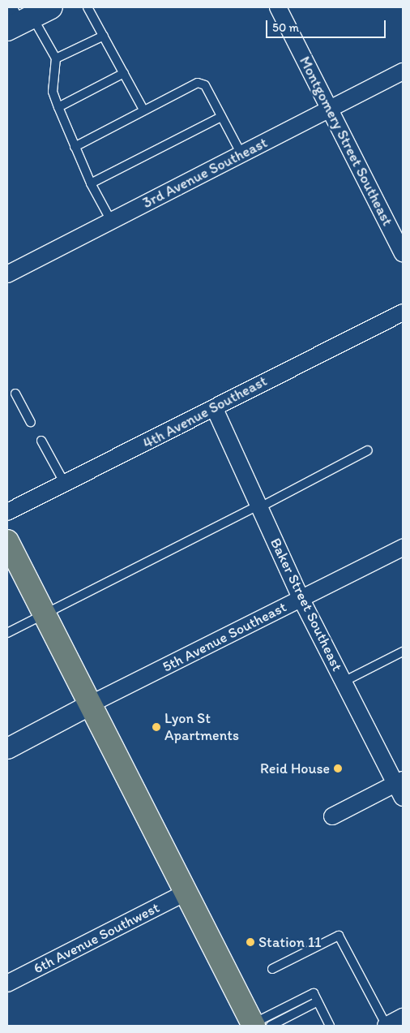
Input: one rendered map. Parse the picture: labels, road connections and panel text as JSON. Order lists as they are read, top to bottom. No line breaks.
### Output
{"streets":{"street":["Montgomery Street Southeast","3rd Avenue Southeast","4th Avenue Southeast","Baker Street Southeast","5th Avenue Southeast","6th Avenue Southwest"]},"crossings":[["Montgomery Street Southeast","3rd Avenue Southeast"],["4th Avenue Southeast","Baker Street Southeast"],["Baker Street Southeast","5th Avenue Southeast"]],"places":["Lyon St Apartments","Reid House","Station 11"],"scale_bar":"50 m"}
